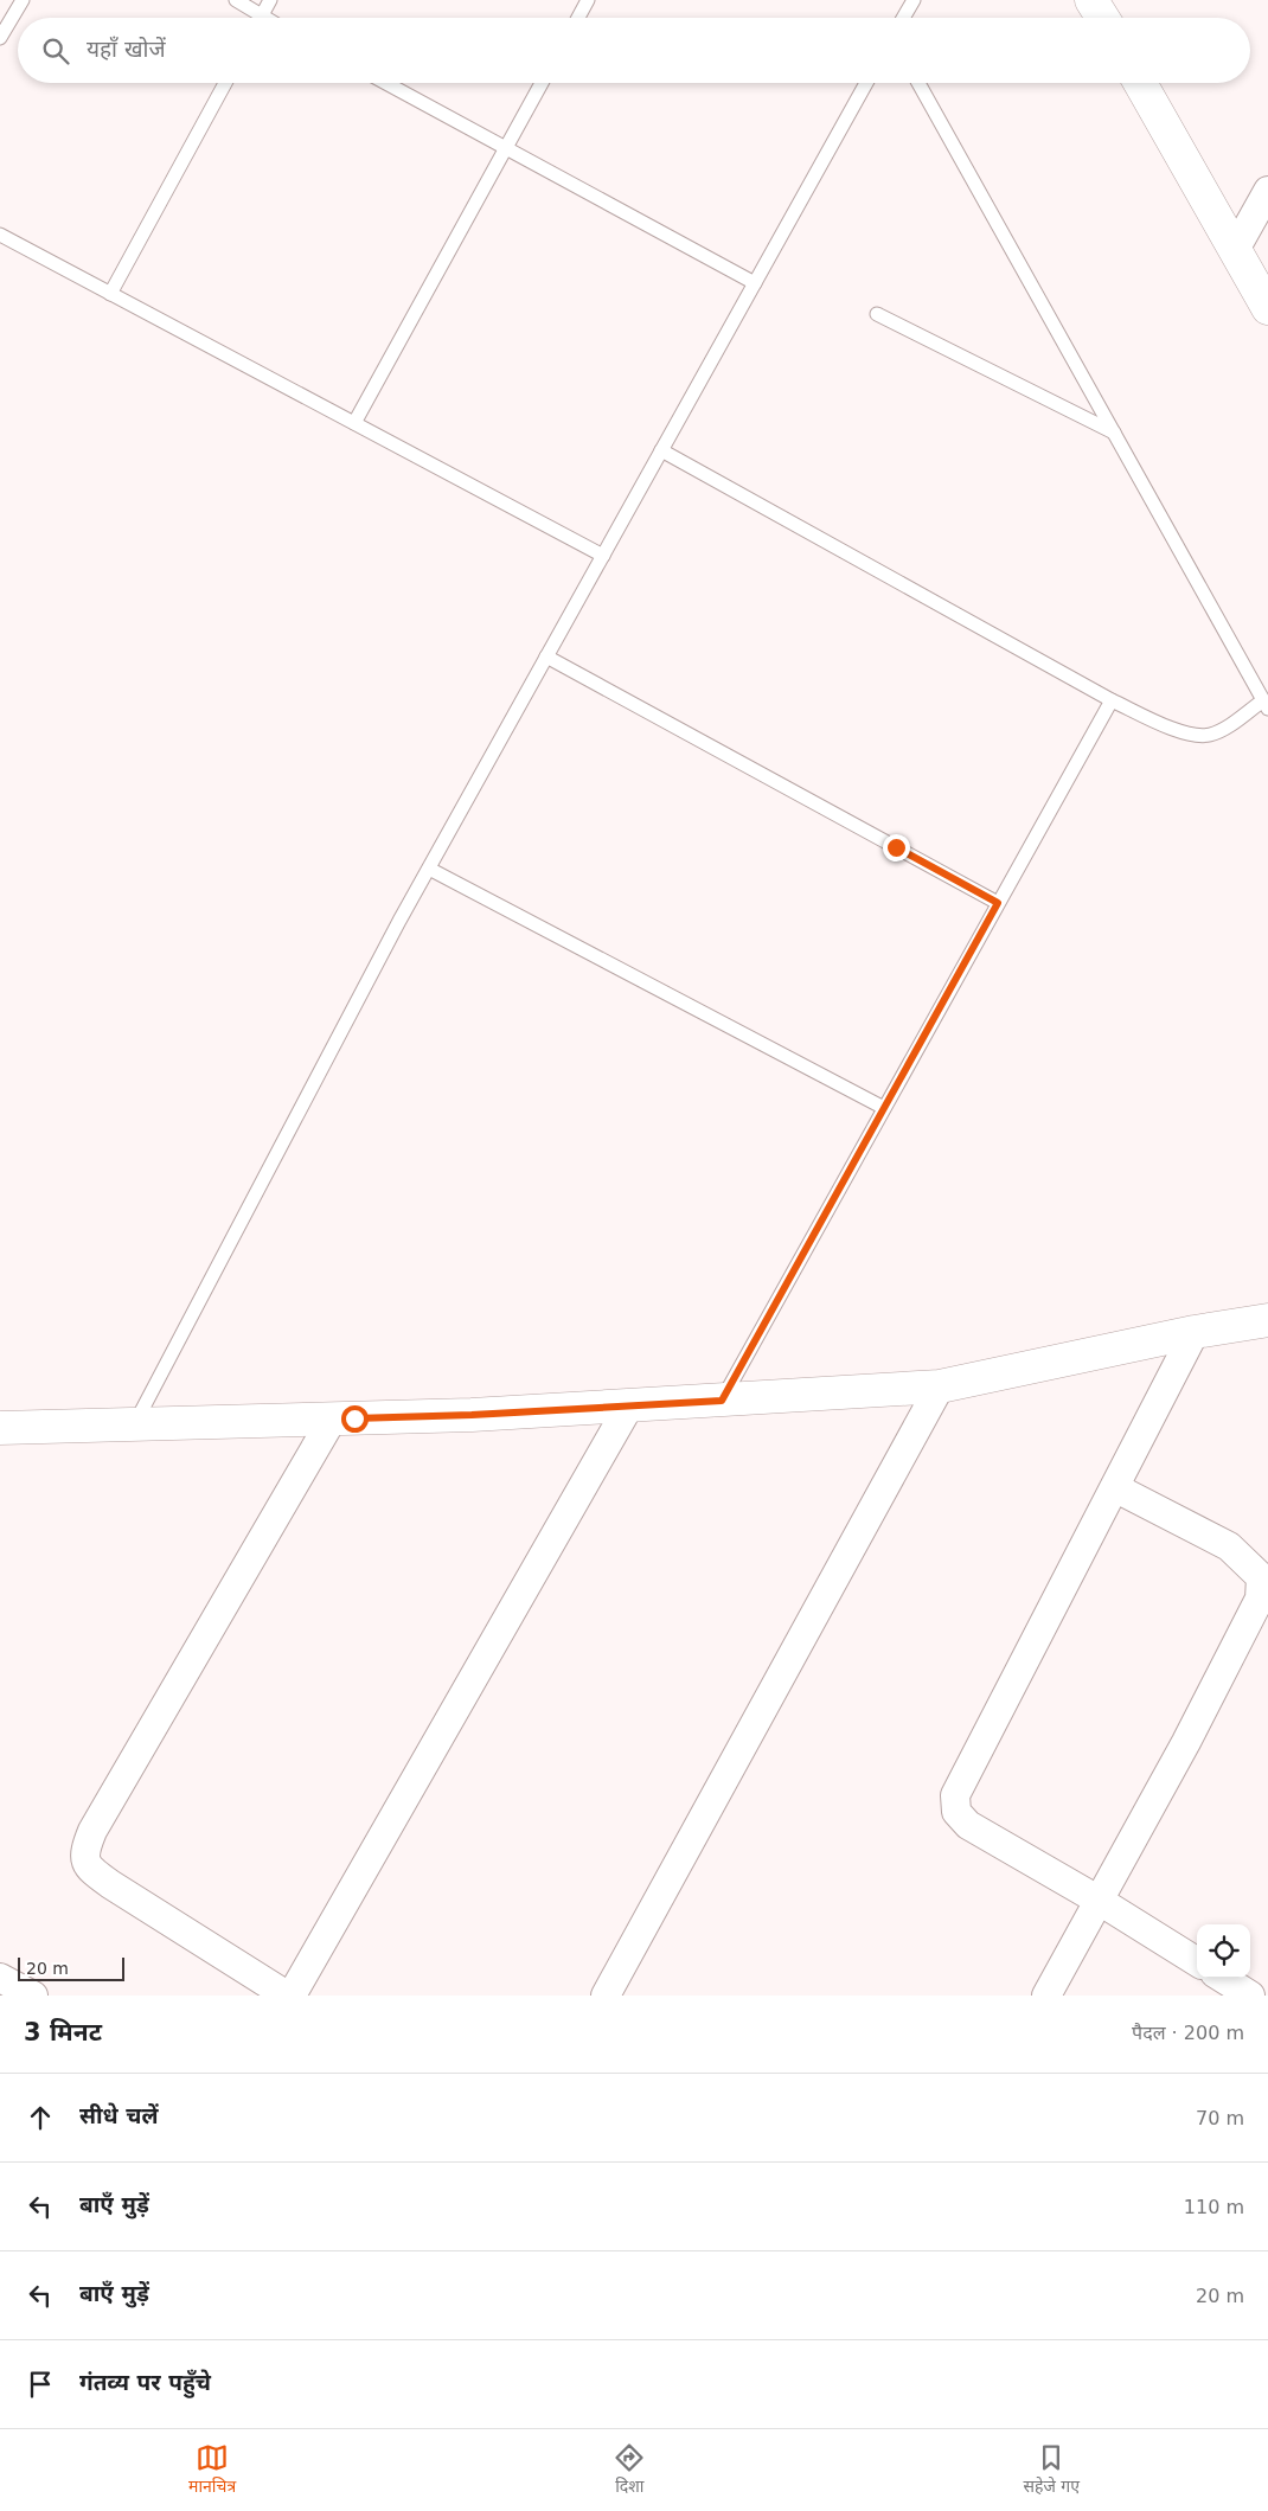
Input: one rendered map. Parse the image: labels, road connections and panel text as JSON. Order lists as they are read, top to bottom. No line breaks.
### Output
{"scale_bar":"20 m","page":{"search":"यहाँ खोजें","scale":"20 m","heading":["3 मिनट","पैदल · 200 m"],"list":[["सीधे चलें","70 m"],["बाएँ मुड़ें","110 m"],["बाएँ मुड़ें","20 m"],"गंतव्य पर पहुँचे"],"nav":["मानचित्र","दिशा","सहेजे गए"]}}
